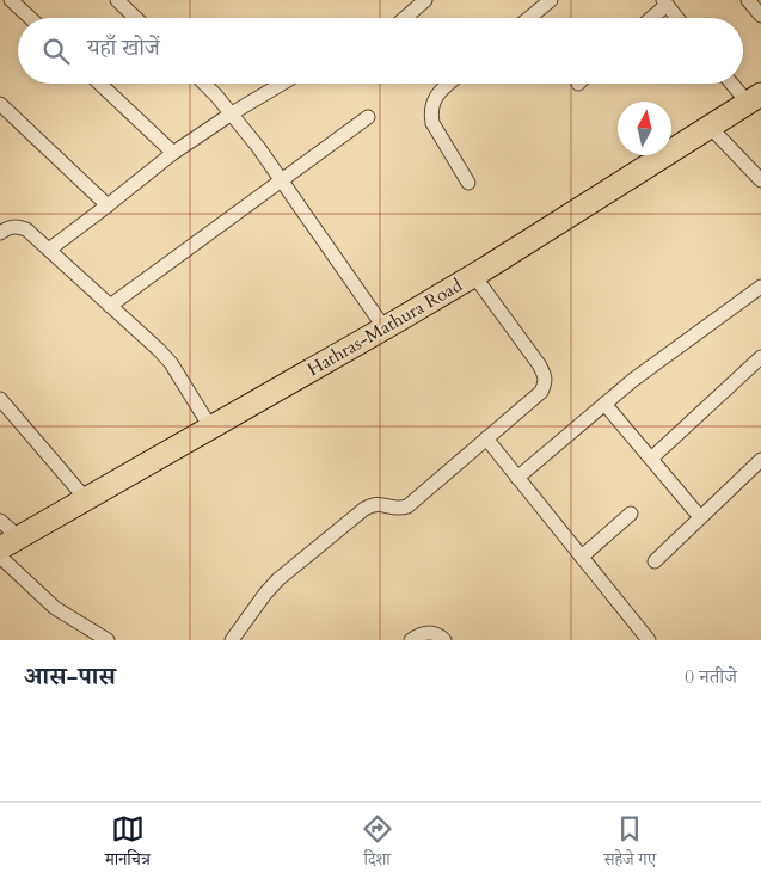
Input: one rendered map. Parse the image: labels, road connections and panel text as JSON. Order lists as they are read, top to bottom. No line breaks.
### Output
{"streets":{"highway":["Hathras-Mathura Road"]},"north":"top","page":{"search":"यहाँ खोजें","heading":["आस-पास","0 नतीजे"],"nav":["मानचित्र","दिशा","सहेजे गए"]}}
